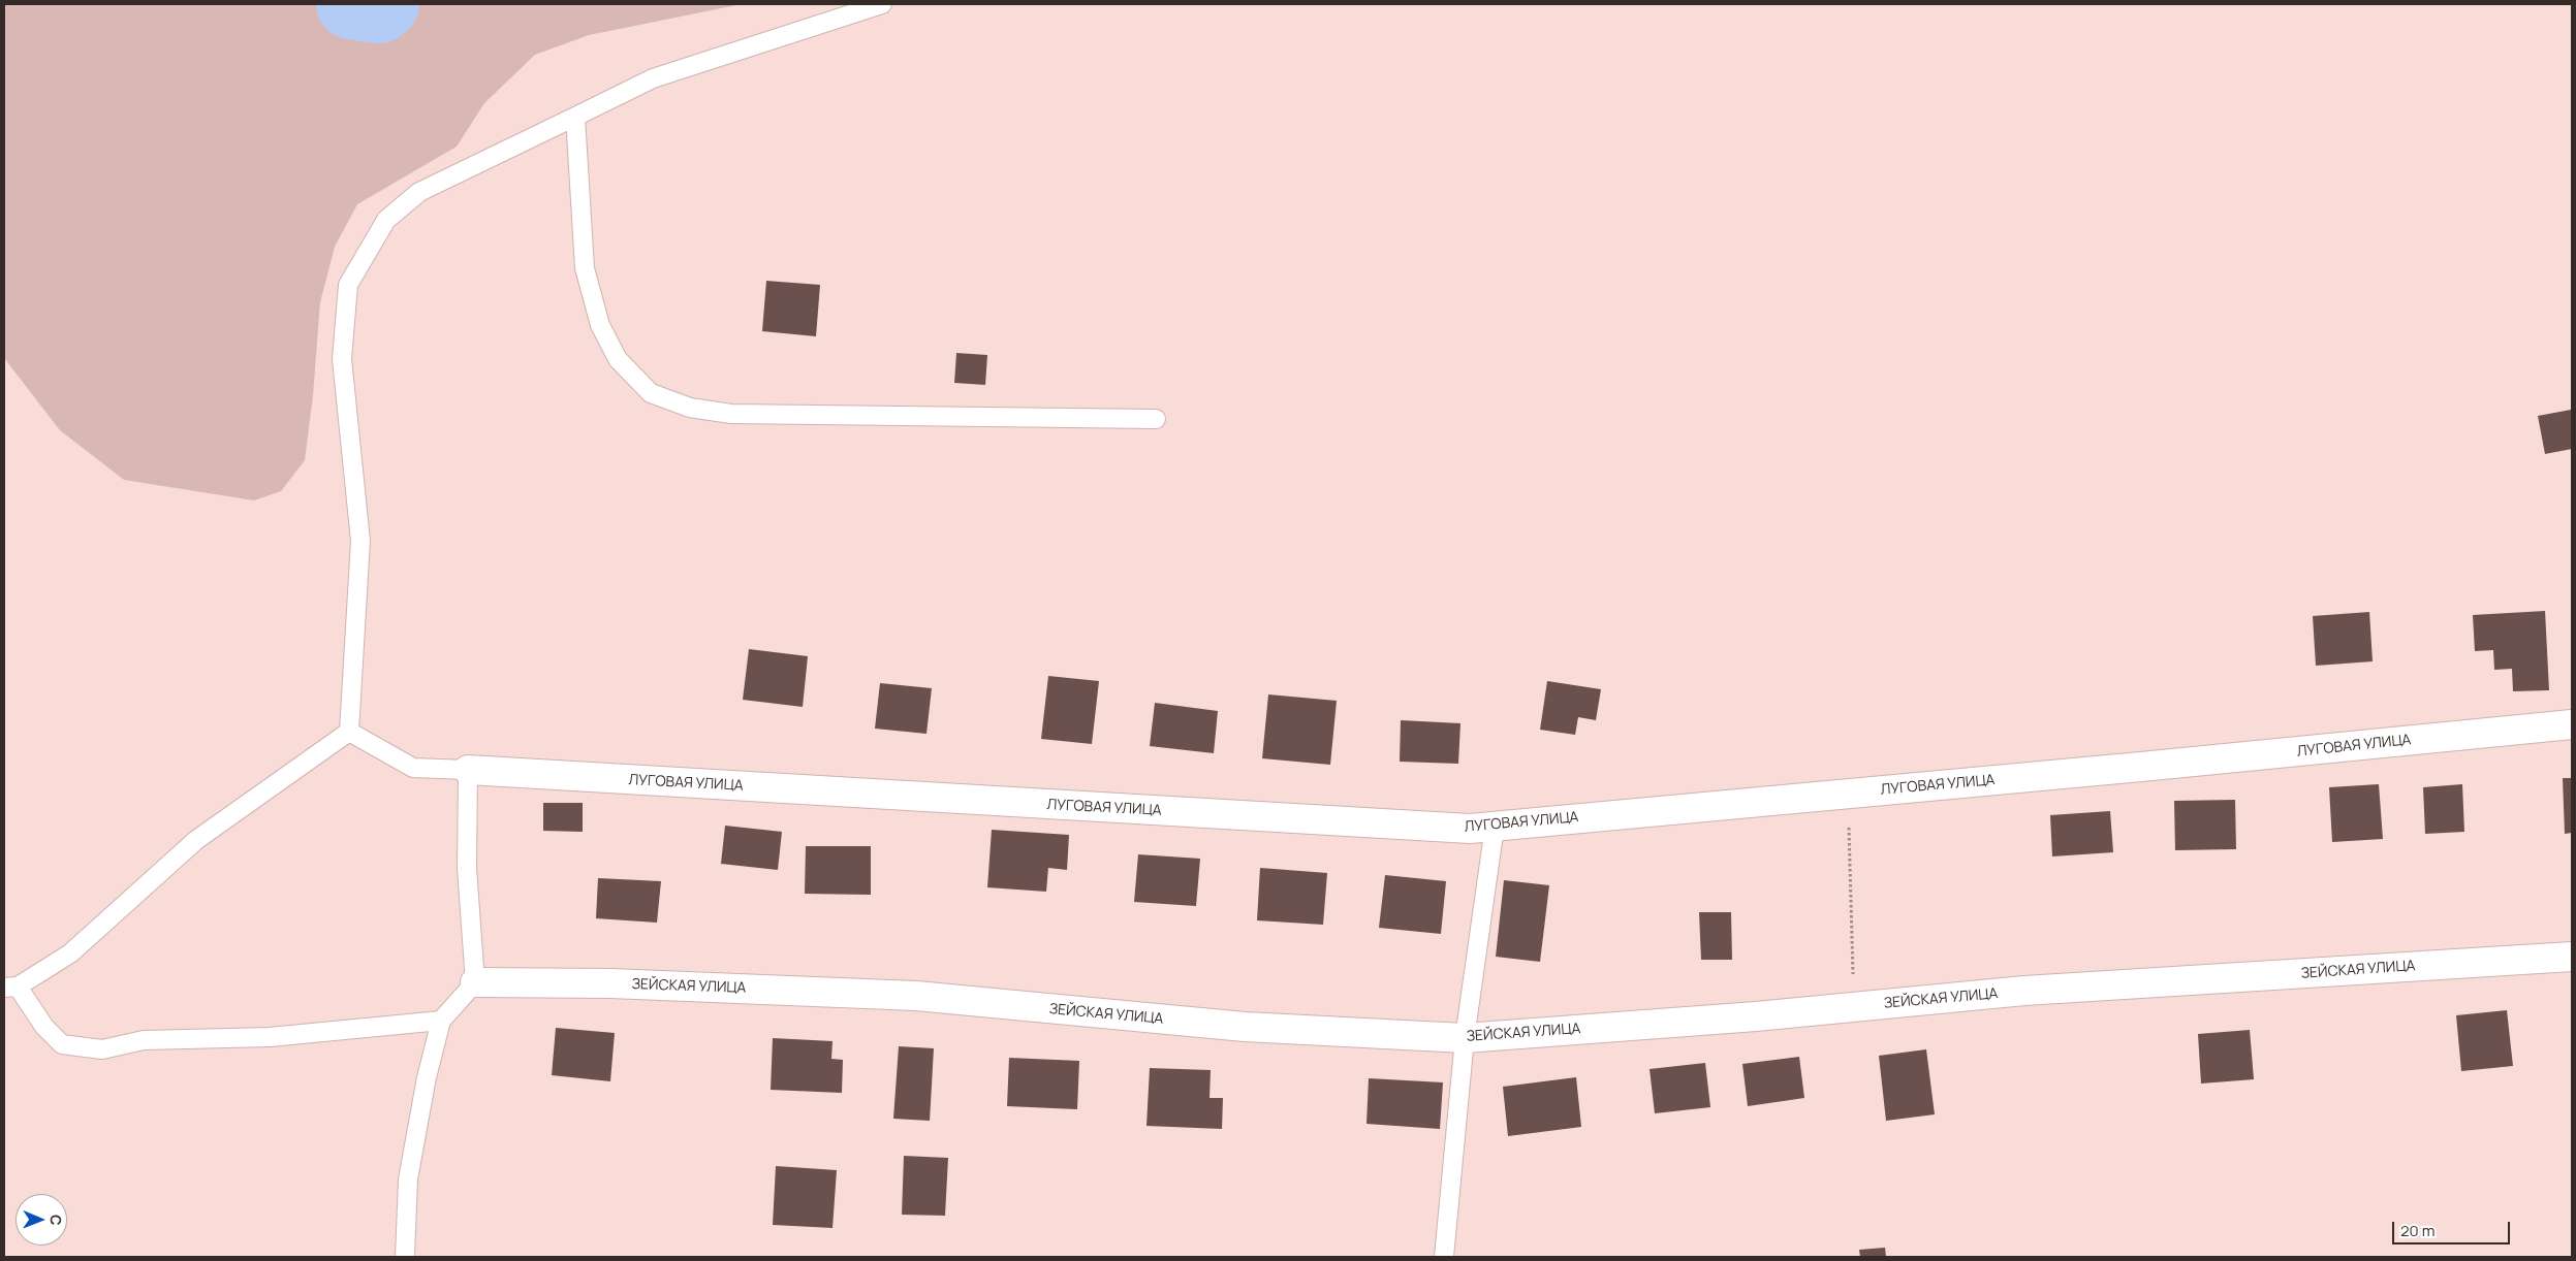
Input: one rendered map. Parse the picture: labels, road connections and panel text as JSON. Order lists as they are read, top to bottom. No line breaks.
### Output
{"streets":{"street":["ЛУГОВАЯ УЛИЦА","ЗЕЙСКАЯ УЛИЦА"]},"scale_bar":"20 m","north":"right"}
